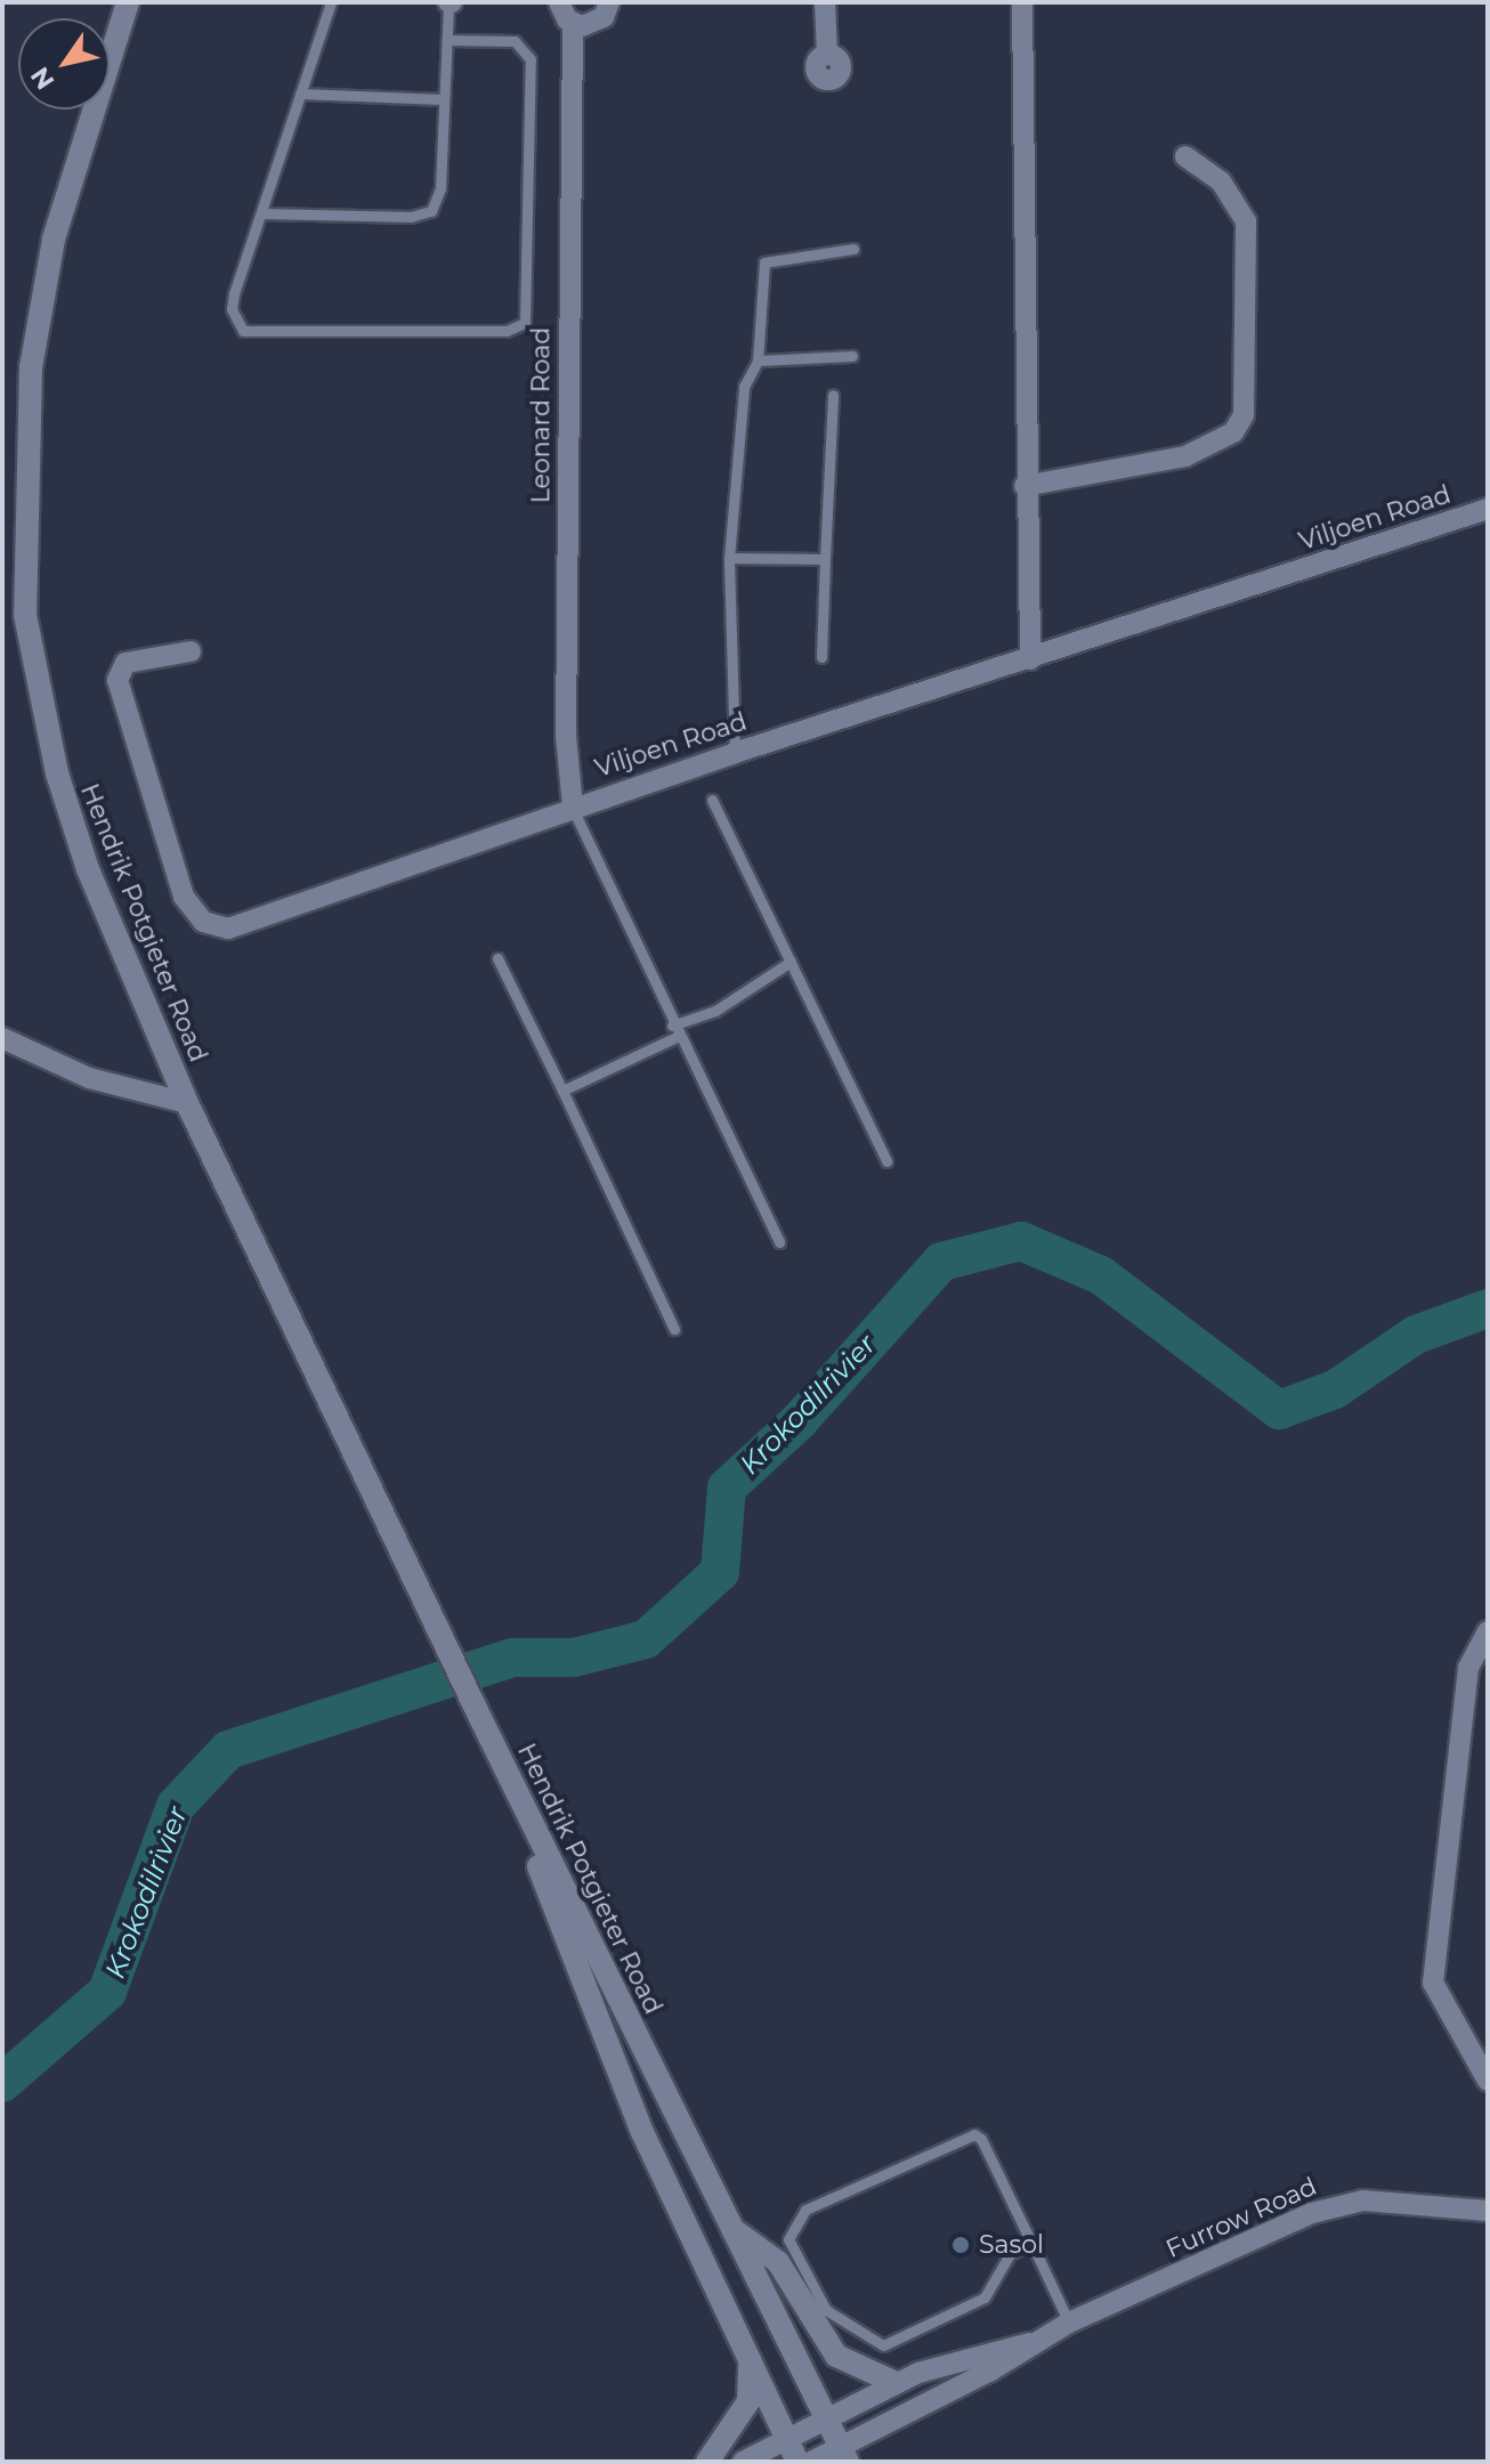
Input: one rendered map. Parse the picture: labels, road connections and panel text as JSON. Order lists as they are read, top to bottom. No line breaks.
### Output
{"streets":{"main road":["Hendrik Potgieter Road"],"street":["Leonard Road","Viljoen Road","Furrow Road"]},"crossings":[["Leonard Road","Viljoen Road"],["Hendrik Potgieter Road","Furrow Road"]],"water":["Krokodilrivier"],"places":["Sasol"],"north":"bottom left"}
